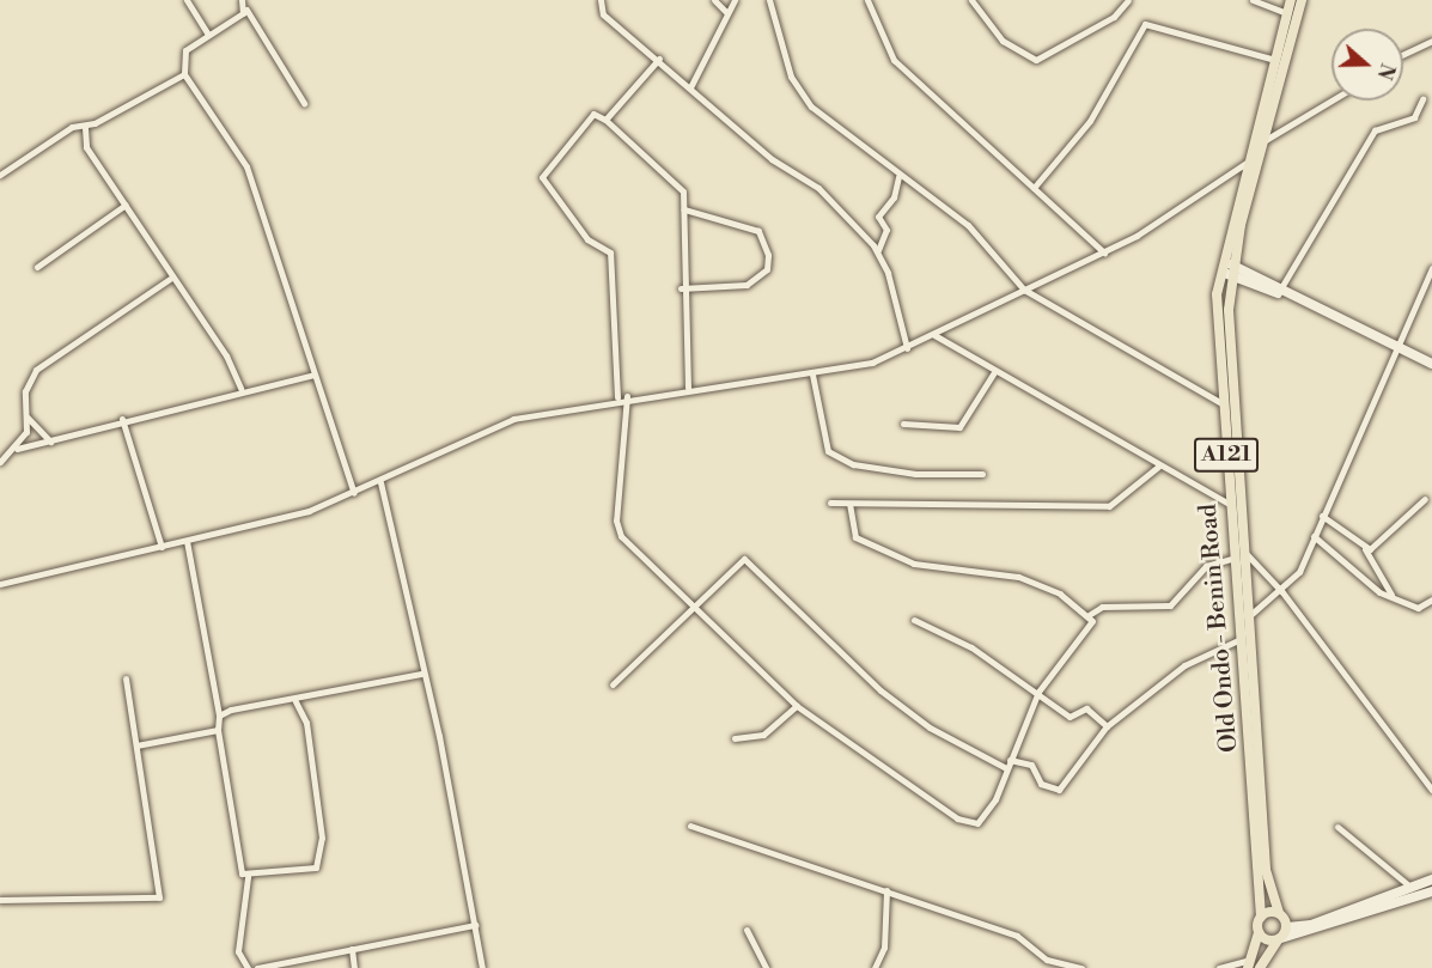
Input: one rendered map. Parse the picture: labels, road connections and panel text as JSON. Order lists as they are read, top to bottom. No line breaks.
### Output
{"streets":{"main road":["A121","Old Ondo - Benin Road"]},"north":"right"}
